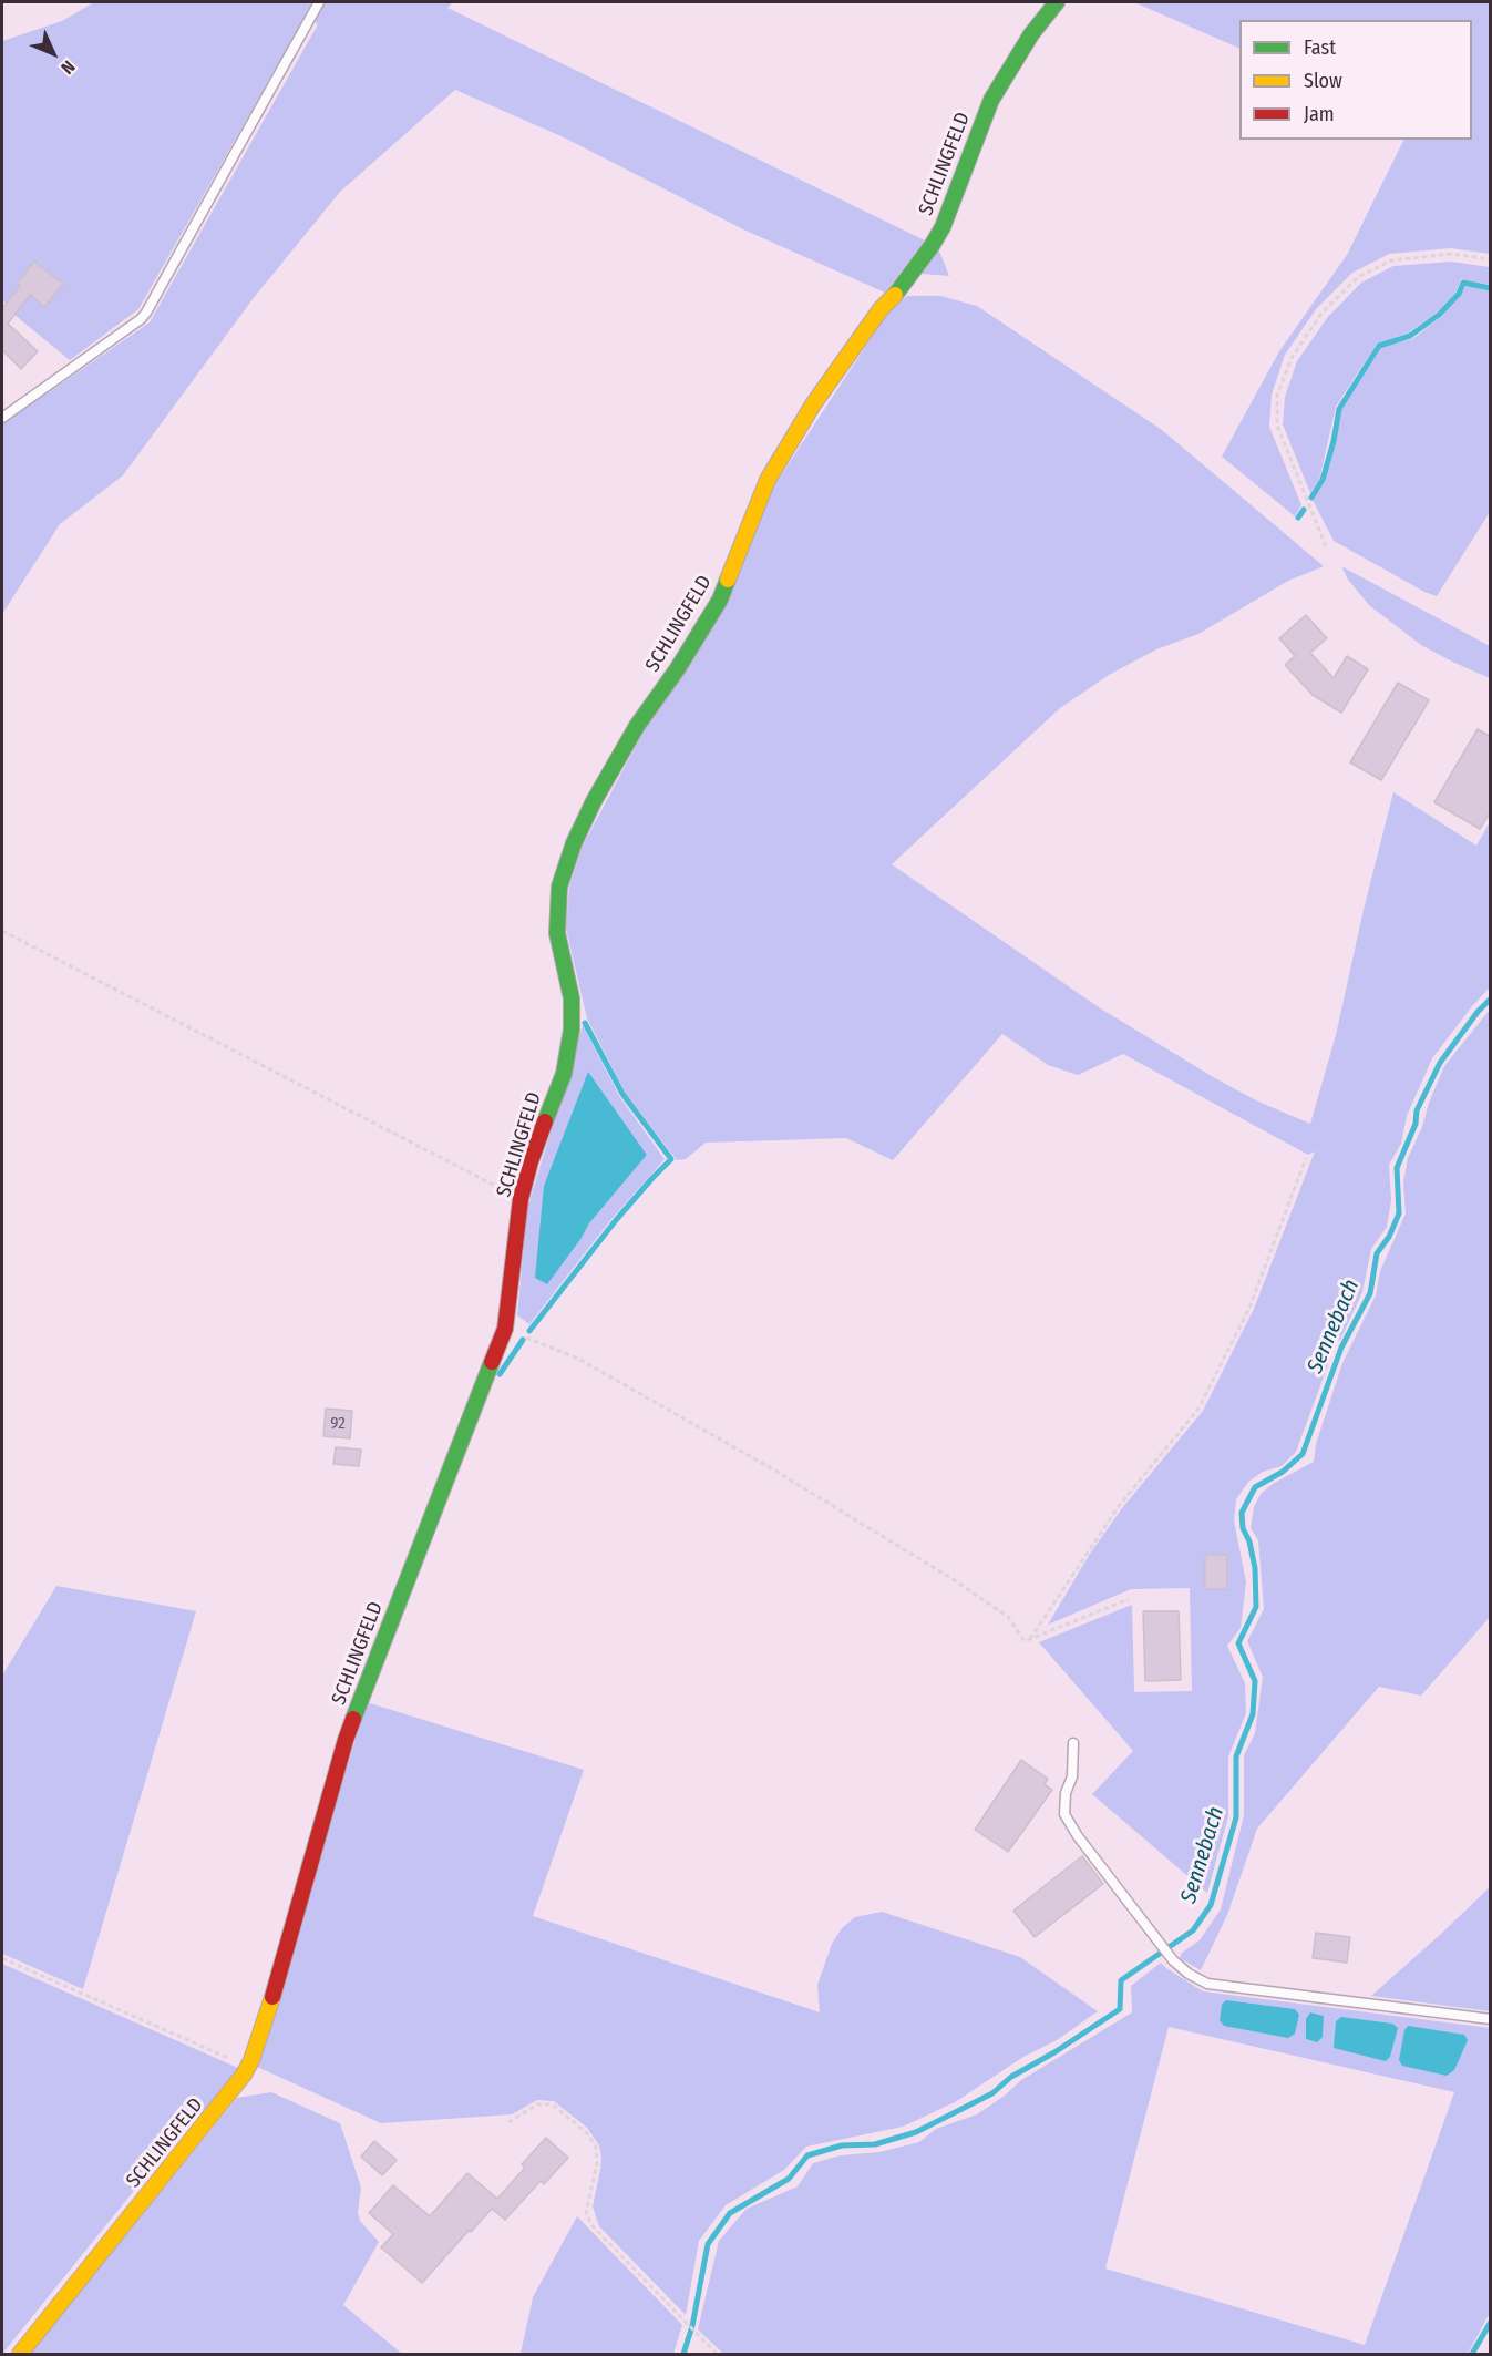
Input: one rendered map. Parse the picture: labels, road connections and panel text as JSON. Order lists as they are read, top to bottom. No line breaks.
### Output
{"streets":{"street":["SCHLINGFELD"]},"water":["Sennebach"],"house_numbers":["92"],"legend":["Fast","Slow","Jam"],"north":"bottom right"}
